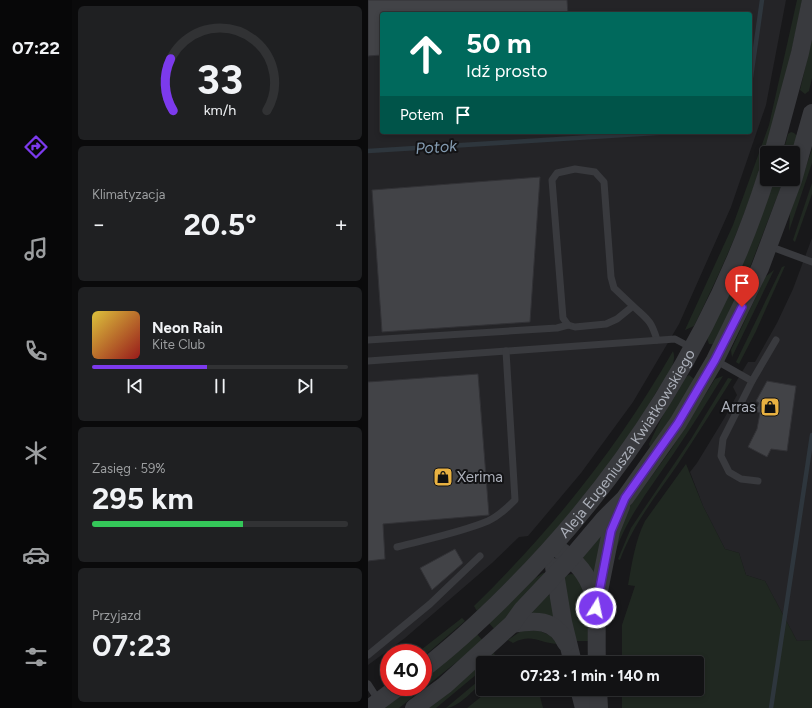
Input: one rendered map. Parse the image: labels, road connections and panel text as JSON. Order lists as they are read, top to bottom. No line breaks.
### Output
{"streets":{"street":["Aleja Eugeniusza Kwiatkowskiego"]},"water":["Potok"],"places":{"shop":["Arras","Xerima"]},"page":{"tabs":"07:22","turn":["50 m","Idź prosto"],"then":"Potem","tile":["Klimatyzacja",["Zasięg · 59%","295 km"],["Przyjazd","07:23"]],"heat":["−","20.5°","+"],"song":["Neon Rain","Kite Club"],"limit":"40","trip":"07:23 · 1 min · 140 m","gauge":["33","km/h"]}}
